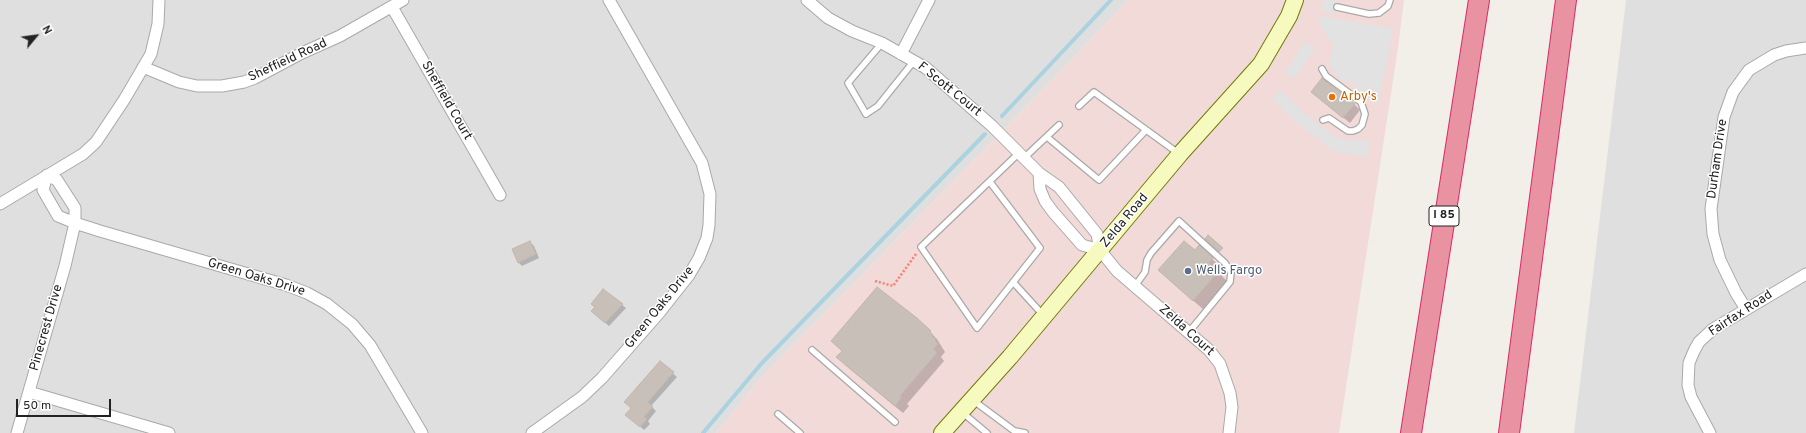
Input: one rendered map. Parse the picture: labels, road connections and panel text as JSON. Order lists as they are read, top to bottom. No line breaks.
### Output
{"streets":{"highway":["I 85"],"main road":["Zelda Road"],"street":["Sheffield Road","F Scott Court","Sheffield Court","Durham Drive","Green Oaks Drive","Fairfax Road","Pinecrest Drive","Zelda Court"]},"crossings":[["Sheffield Road","Sheffield Court"],["F Scott Court","Zelda Road"],["F Scott Court","Zelda Court"],["Durham Drive","Fairfax Road"],["Zelda Road","Zelda Court"],["Green Oaks Drive","Pinecrest Drive"]],"places":["Arby's","Wells Fargo"],"scale_bar":"50 m","north":"top right"}
